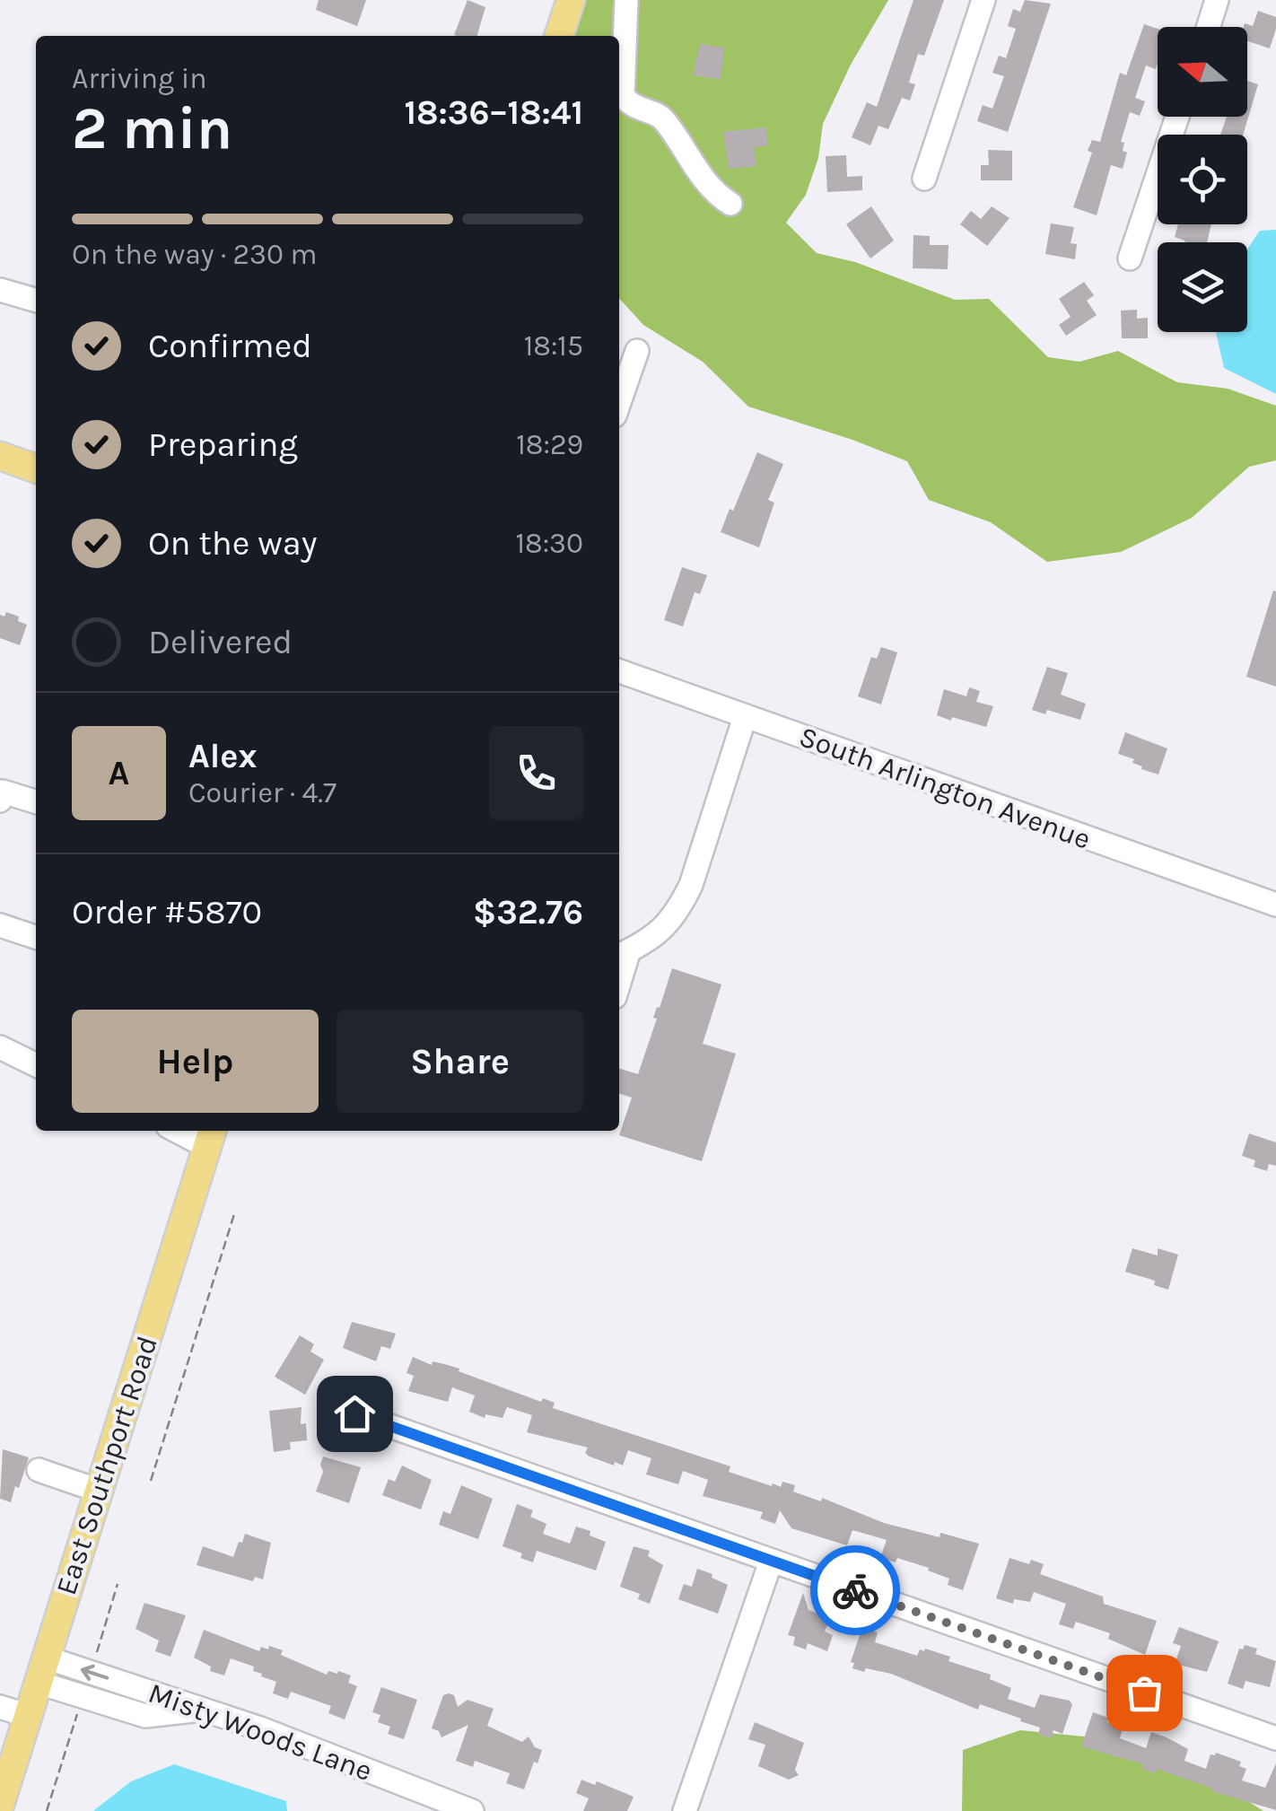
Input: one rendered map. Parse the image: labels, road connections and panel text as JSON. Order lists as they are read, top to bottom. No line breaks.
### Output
{"streets":{"main road":["East Southport Road"],"street":["South Arlington Avenue","Misty Woods Lane"]},"crossings":[["East Southport Road","Misty Woods Lane"]],"north":"left","page":{"heading":["2 min","Arriving in","18:36–18:41"],"panel":["Alex","Courier · 4.7","Order #5870","$32.76"],"bar":"On the way · 230 m","list":[["Confirmed","18:15"],["Preparing","18:29"],["On the way","18:30"],"Delivered"],"round":"A","buttons":["Help","Share"]}}
